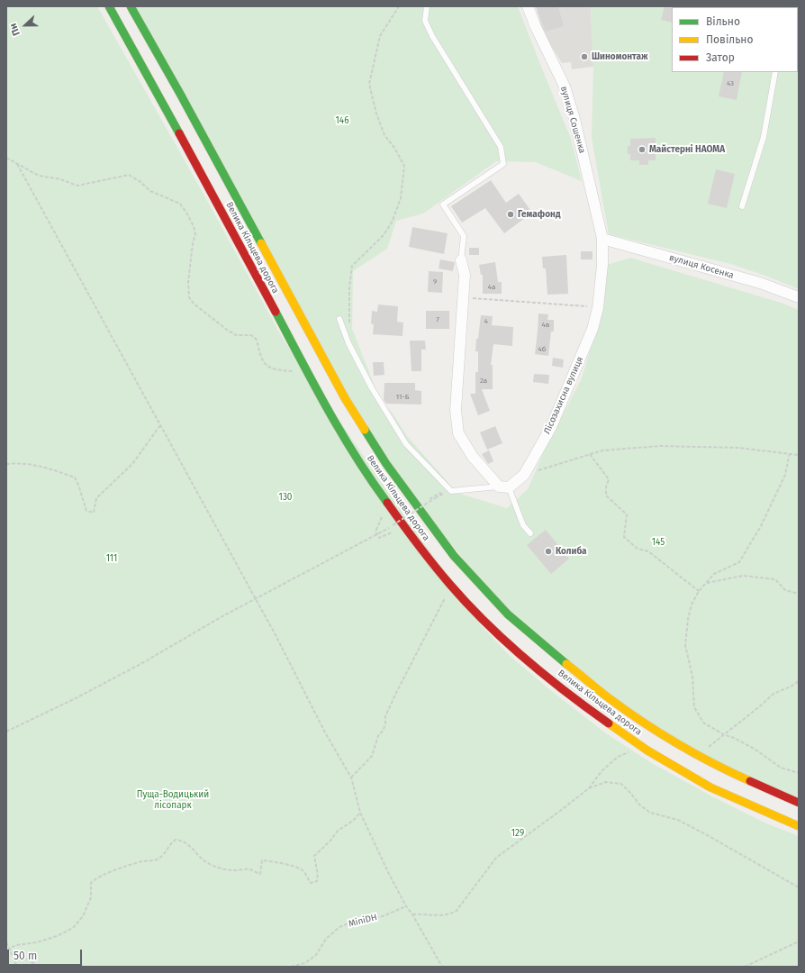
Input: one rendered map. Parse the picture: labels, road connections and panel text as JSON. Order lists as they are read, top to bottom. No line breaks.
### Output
{"streets":{"main road":["Велика Кільцева дорога"],"street":["вулиця Сошенка","вулиця Косенка","Лісозахисна вулиця"],"path":["MiniDH"]},"crossings":[["вулиця Сошенка","вулиця Косенка"],["вулиця Сошенка","Лісозахисна вулиця"],["вулиця Косенка","Лісозахисна вулиця"]],"parks":["146","130","145","111","Пуща-Водицький лісопарк","129"],"places":["Шиномонтаж","Майстерні НАОМА","Гемафонд","Колиба"],"house_numbers":["43","9","4а","7","4","4в","4б","2а","11-Б"],"legend":["Вільно","Повільно","Затор"],"scale_bar":"50 m","north":"left"}
